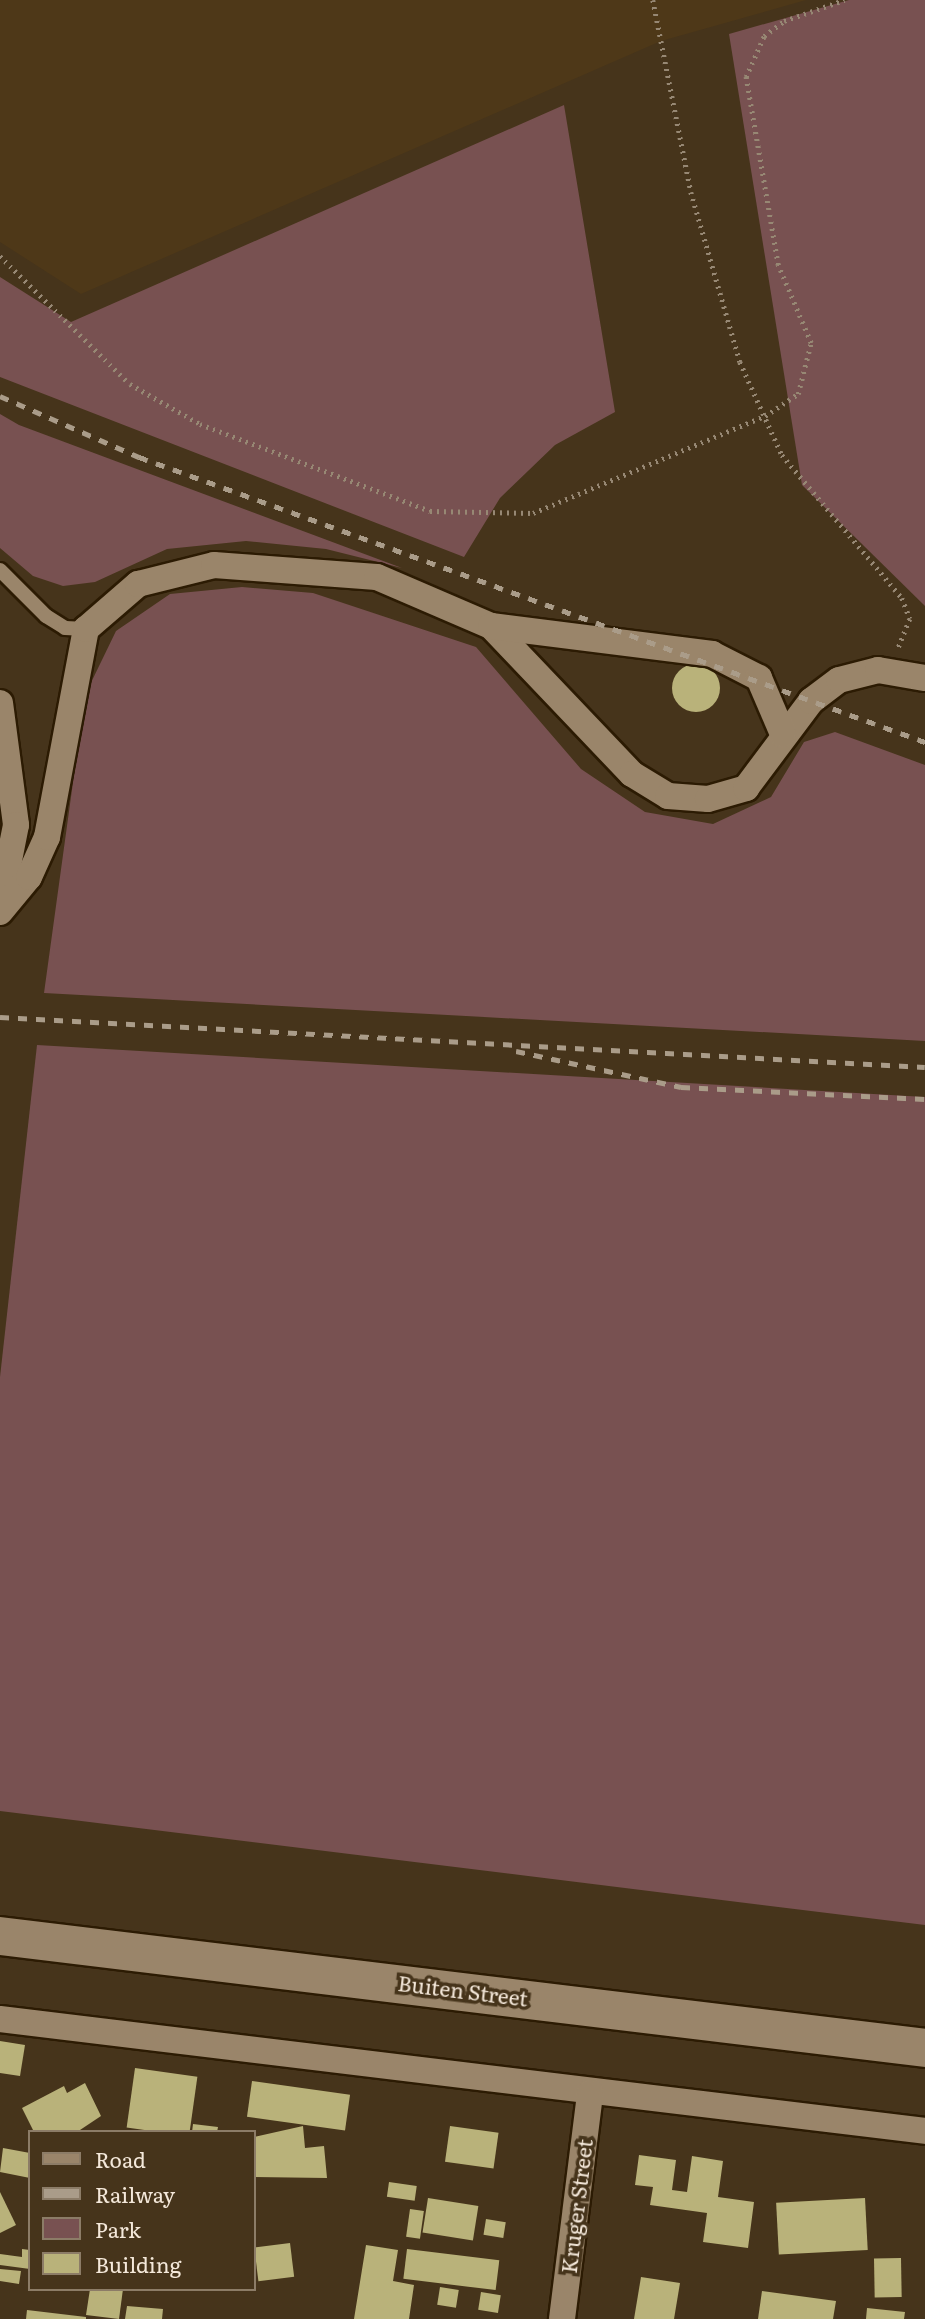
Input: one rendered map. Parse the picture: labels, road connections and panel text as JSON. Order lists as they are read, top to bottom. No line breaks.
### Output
{"streets":{"street":["Buiten Street","Kruger Street"]},"legend":["Road","Railway","Park","Building"]}
